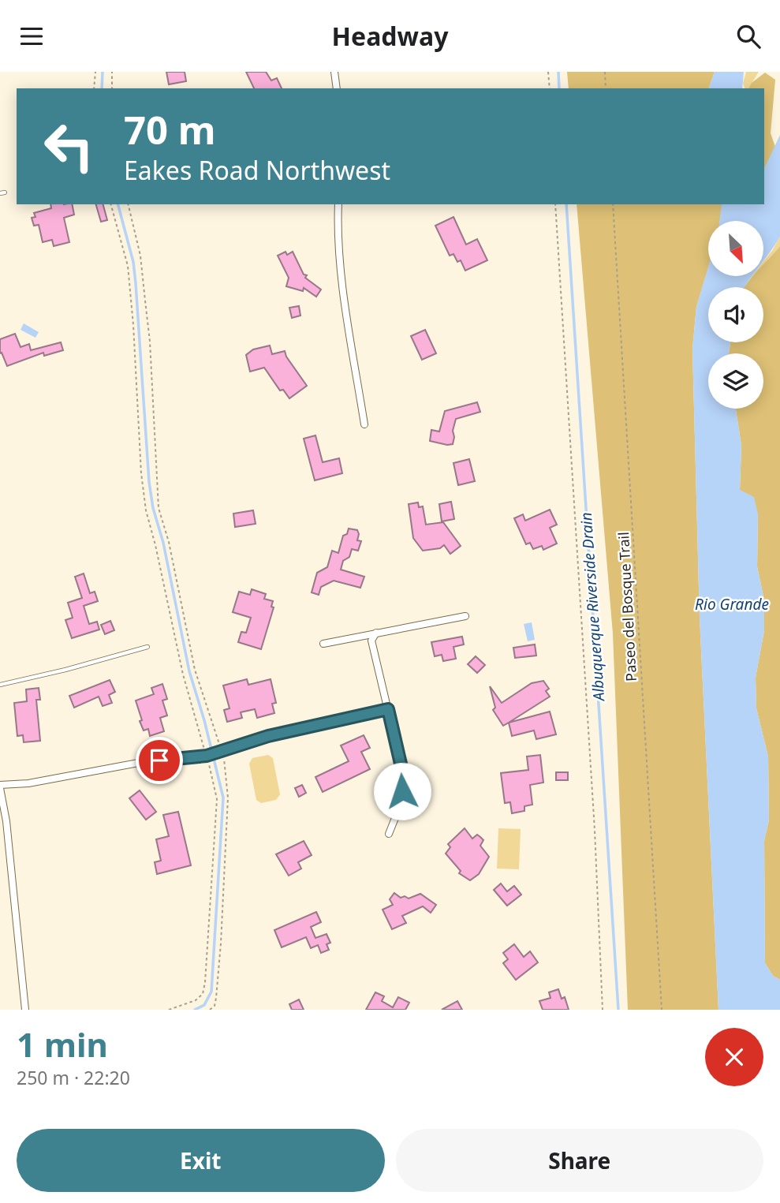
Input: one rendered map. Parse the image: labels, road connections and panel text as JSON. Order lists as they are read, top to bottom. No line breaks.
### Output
{"streets":{"path":["Paseo del Bosque Trail"]},"water":["Rio Grande","Albuquerque Riverside Drain"],"north":"bottom right","page":{"header":"Headway","turn":["70 m","Eakes Road Northwest"],"heading":["1 min","250 m · 22:20"],"buttons":["Exit","Share"]}}
